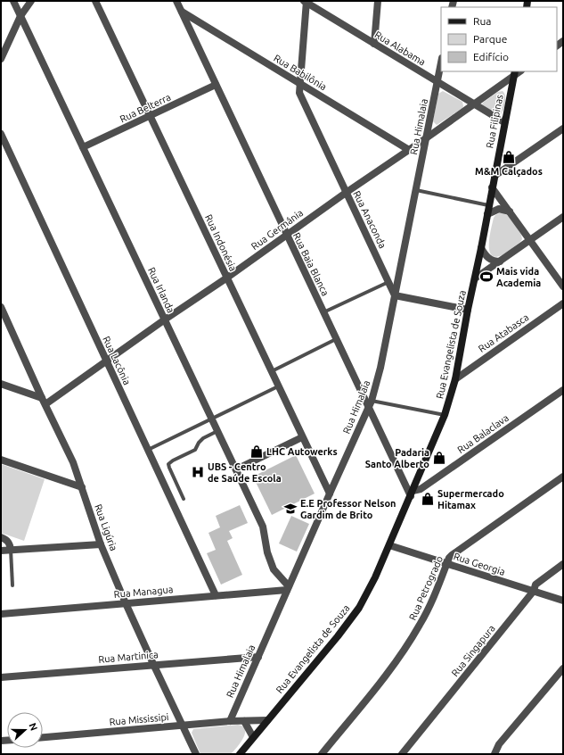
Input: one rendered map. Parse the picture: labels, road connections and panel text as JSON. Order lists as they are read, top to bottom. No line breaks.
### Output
{"streets":{"main road":["Rua Filipinas","Rua Evangelista de Souza"],"street":["Rua Alabama","Rua Babilônia","Rua Belterra","Rua Himalaia","Rua Anaconda","Rua Germânia","Rua Indonésia","Rua Baia Blanca","Rua Irlanda","Rua Atabasca","Rua Lacônia","Rua Balaclava","Rua Ligúria","Rua Georgia","Rua Petrogrado","Rua Managua","Rua Singapura","Rua Martinica","Rua Mississipi"]},"crossings":[["Rua Alabama","Rua Filipinas"],["Rua Alabama","Rua Himalaia"],["Rua Alabama","Rua Anaconda"],["Rua Alabama","Rua Germânia"],["Rua Babilônia","Rua Anaconda"],["Rua Babilônia","Rua Germânia"],["Rua Babilônia","Rua Baia Blanca"],["Rua Belterra","Rua Indonésia"],["Rua Belterra","Rua Baia Blanca"],["Rua Belterra","Rua Irlanda"],["Rua Filipinas","Rua Germânia"],["Rua Filipinas","Rua Evangelista de Souza"],["Rua Himalaia","Rua Anaconda"],["Rua Himalaia","Rua Germânia"],["Rua Himalaia","Rua Indonésia"],["Rua Himalaia","Rua Baia Blanca"],["Rua Himalaia","Rua Irlanda"],["Rua Himalaia","Rua Managua"],["Rua Himalaia","Rua Martinica"],["Rua Himalaia","Rua Mississipi"],["Rua Anaconda","Rua Germânia"],["Rua Germânia","Rua Indonésia"],["Rua Germânia","Rua Baia Blanca"],["Rua Germânia","Rua Irlanda"],["Rua Germânia","Rua Lacônia"],["Rua Germânia","Rua Ligúria"],["Rua Baia Blanca","Rua Evangelista de Souza"],["Rua Baia Blanca","Rua Balaclava"],["Rua Irlanda","Rua Managua"],["Rua Atabasca","Rua Evangelista de Souza"],["Rua Evangelista de Souza","Rua Balaclava"],["Rua Evangelista de Souza","Rua Georgia"],["Rua Evangelista de Souza","Rua Mississipi"],["Rua Lacônia","Rua Managua"],["Rua Ligúria","Rua Managua"],["Rua Ligúria","Rua Martinica"],["Rua Ligúria","Rua Mississipi"],["Rua Georgia","Rua Petrogrado"],["Rua Georgia","Rua Singapura"]],"places":{"shop":["M&M Calçados","LHC Autowerks","Padaria Santo Alberto","Supermercado Hitamax"],"sports":["Mais vida Academia"],"hospital":["UBS - Centro de Saúde Escola"],"school or university":["E.E Professor Nelson Gardim de Brito"]},"legend":["Rua","Parque","Edifício"],"north":"right"}
